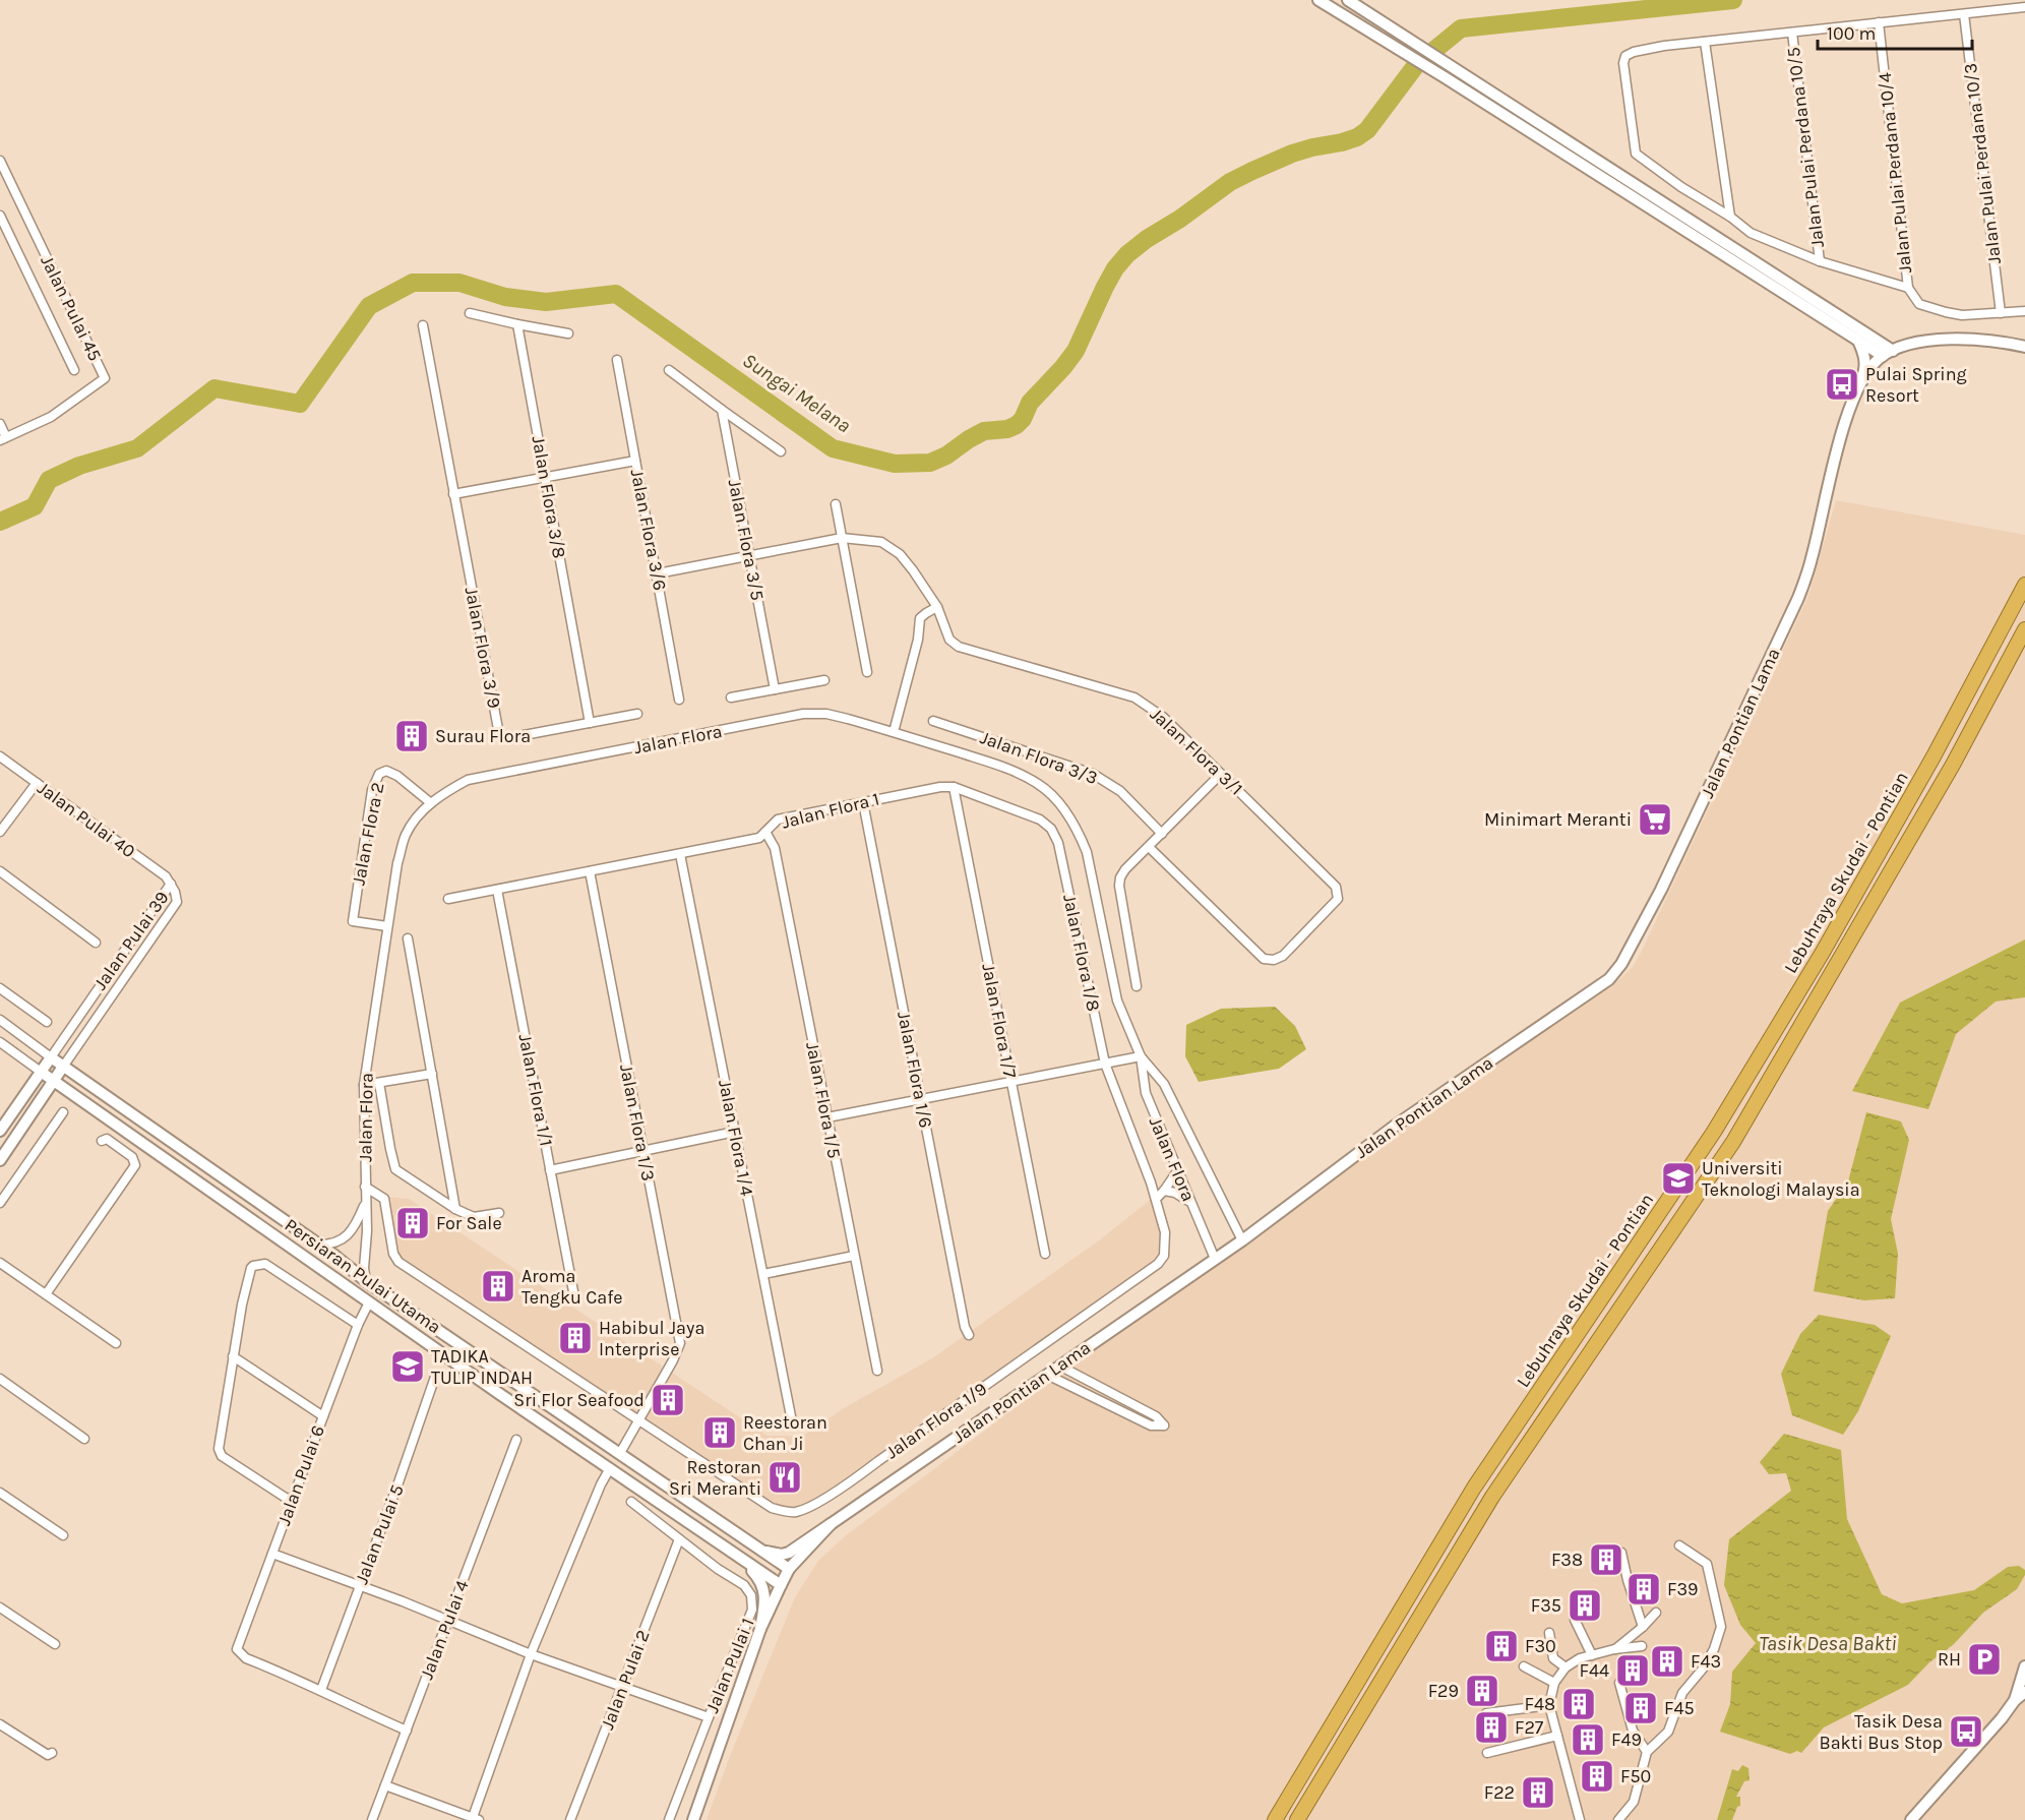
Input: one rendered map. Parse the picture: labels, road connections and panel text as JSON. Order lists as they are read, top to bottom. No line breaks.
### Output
{"streets":{"highway":["Lebuhraya Skudai - Pontian"],"street":["Jalan Pulai Perdana 10/5","Jalan Pulai Perdana 10/3","Jalan Pulai Perdana 10/4","Jalan Pulai 45","Jalan Flora 3/8","Jalan Flora 3/6","Jalan Flora 3/5","Jalan Flora 3/9","Jalan Pontian Lama","Jalan Flora","Jalan Flora 3/1","Jalan Flora 3/3","Jalan Flora 1","Jalan Pulai 40","Jalan Flora 2","Jalan Pulai 39","Jalan Flora 1/8","Jalan Flora 1/7","Jalan Flora 1/6","Jalan Flora 1/1","Jalan Flora 1/5","Jalan Flora 1/3","Jalan Flora 1/4","Persiaran Pulai Utama","Jalan Flora 1/9","Jalan Pulai 6","Jalan Pulai 5","Jalan Pulai 4","Jalan Pulai 1","Jalan Pulai 2"]},"crossings":[["Jalan Flora 3/8","Jalan Flora 3/9"],["Jalan Flora 3/6","Jalan Flora 3/1"],["Jalan Flora 3/5","Jalan Flora 3/1"],["Jalan Pontian Lama","Jalan Flora"],["Jalan Pontian Lama","Persiaran Pulai Utama"],["Jalan Flora","Jalan Flora 2"],["Jalan Flora","Persiaran Pulai Utama"],["Jalan Flora","Jalan Flora 1/9"],["Jalan Flora 1","Jalan Flora 1/8"],["Jalan Flora 1","Jalan Flora 1/7"],["Jalan Flora 1","Jalan Flora 1/6"],["Jalan Flora 1","Jalan Flora 1/1"],["Jalan Flora 1","Jalan Flora 1/5"],["Jalan Flora 1","Jalan Flora 1/3"],["Jalan Flora 1","Jalan Flora 1/4"],["Jalan Pulai 40","Jalan Pulai 39"],["Jalan Pulai 39","Persiaran Pulai Utama"],["Jalan Flora 1/8","Jalan Flora 1/9"],["Jalan Flora 1/3","Persiaran Pulai Utama"],["Jalan Flora 1/3","Jalan Flora 1/9"],["Persiaran Pulai Utama","Jalan Pulai 6"],["Jalan Pulai 6","Jalan Pulai 5"],["Jalan Pulai 1","Jalan Pulai 2"]],"water":["Sungai Melana","Tasik Desa Bakti"],"places":{"bus stop":["Pulai Spring Resort","Tasik Desa Bakti Bus Stop"],"building":["Surau Flora","For Sale","Aroma Tengku Cafe","Habibul Jaya Interprise","Sri Flor Seafood","Reestoran Chan Ji","F38","F39","F35","F30","F43","F44","F29","F48","F45","F27","F49","F50","F22"],"supermarket":["Minimart Meranti"],"school or university":["Universiti Teknologi Malaysia","TADIKA TULIP INDAH"],"restaurant":["Restoran Sri Meranti"],"parking":["RH"]},"scale_bar":"100 m"}
